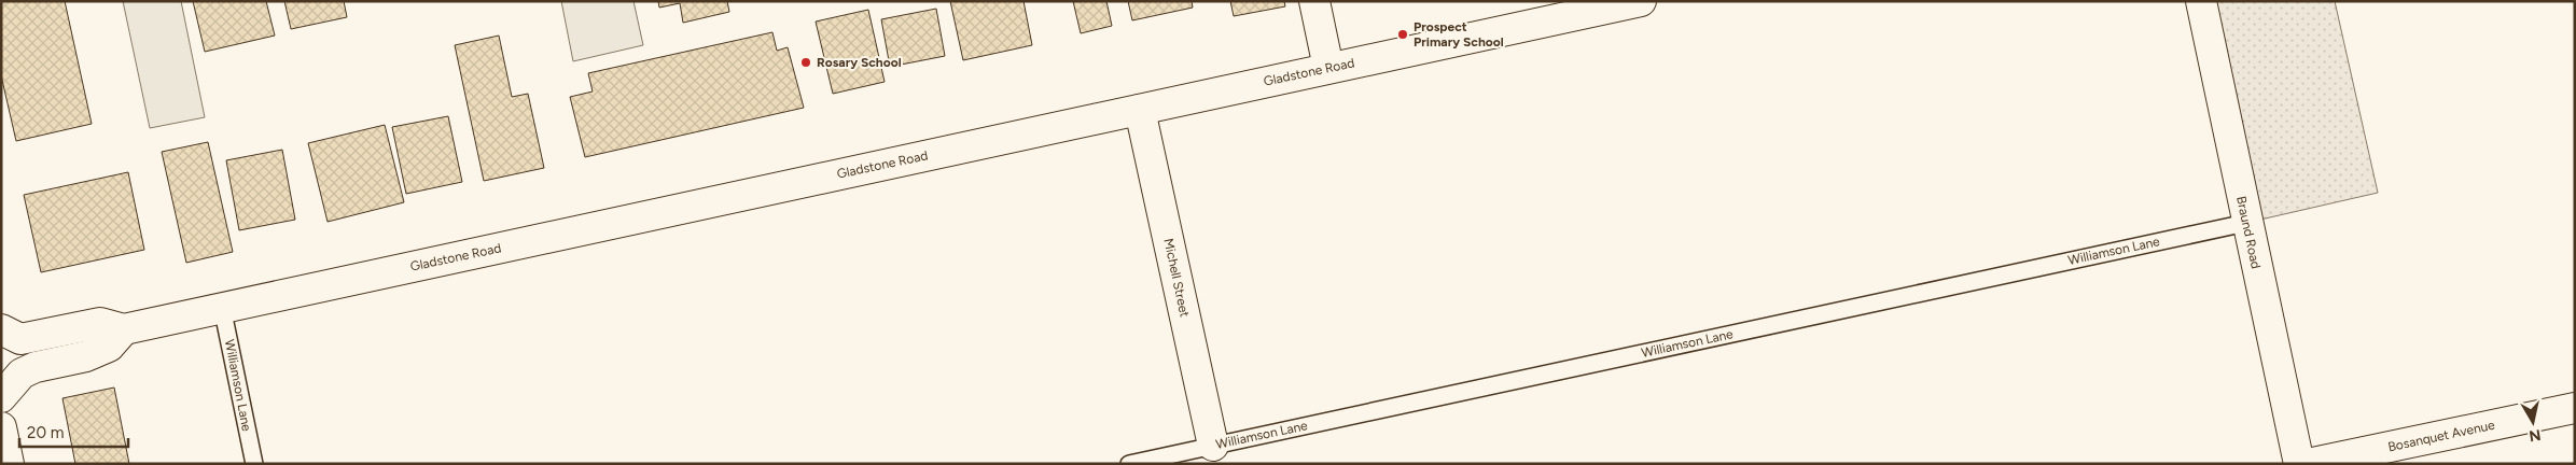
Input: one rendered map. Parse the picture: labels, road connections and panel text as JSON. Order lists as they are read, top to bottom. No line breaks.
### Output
{"streets":{"street":["Gladstone Road","Braund Road","Michell Street","Bosanquet Avenue"],"lane":["Williamson Lane"]},"crossings":[["Gladstone Road","Williamson Lane"],["Gladstone Road","Michell Street"],["Braund Road","Williamson Lane"],["Williamson Lane","Michell Street"]],"places":["Prospect Primary School","Rosary School"],"scale_bar":"20 m","north":"bottom"}
